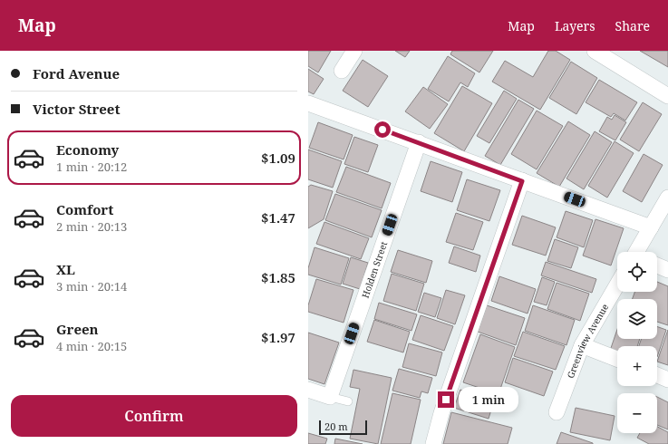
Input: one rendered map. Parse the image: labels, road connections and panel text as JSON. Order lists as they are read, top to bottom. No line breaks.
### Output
{"streets":{"street":["Holden Street","Greenview Avenue"]},"scale_bar":"20 m","page":{"header":"Map","nav":["Map","Layers","Share"],"banner":["Ford Avenue","Victor Street"],"list":[{"name":"Economy","note":"1 min · 20:12","value":"$1.09"},{"name":"Comfort","note":"2 min · 20:13","value":"$1.47"},{"name":"XL","note":"3 min · 20:14","value":"$1.85"},{"name":"Green","note":"4 min · 20:15","value":"$1.97"}],"map_buttons":["+","−"],"bubble":"1 min","buttons":"Confirm","scale":"20 m"}}
